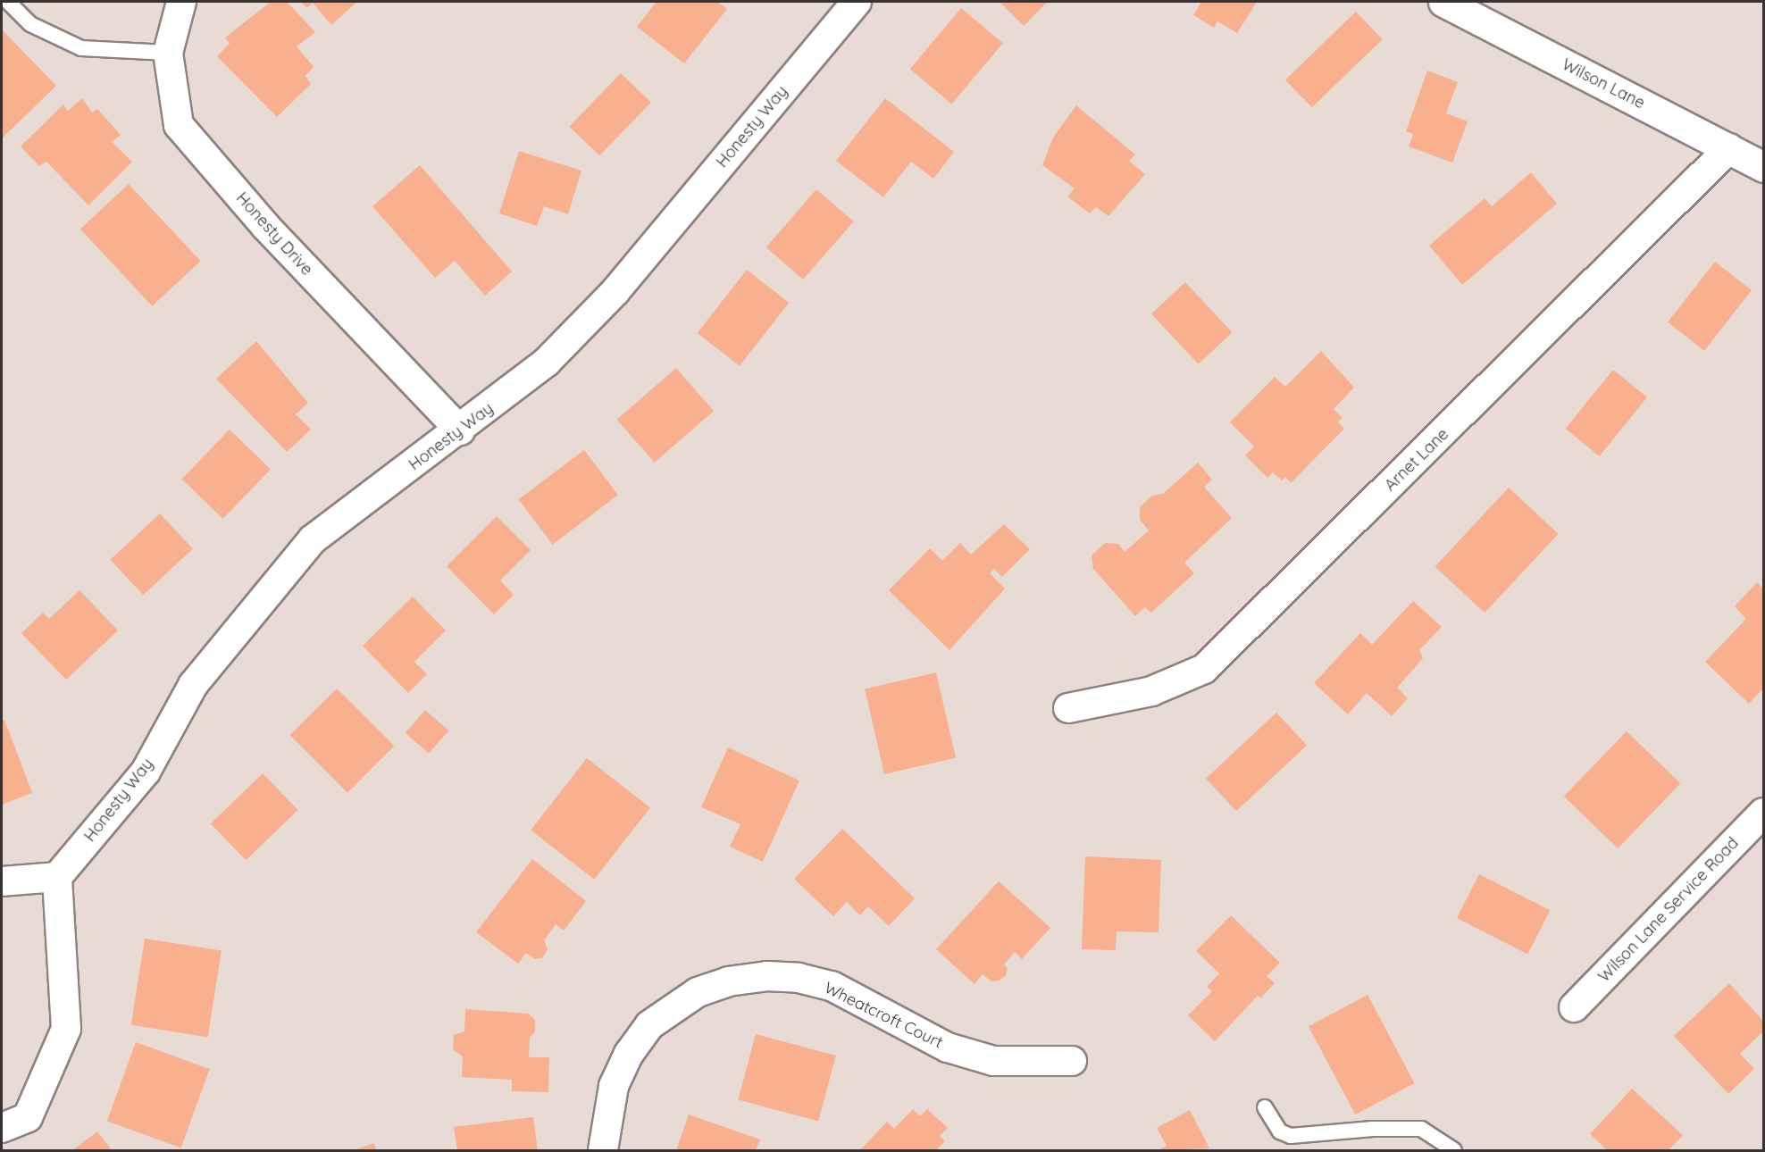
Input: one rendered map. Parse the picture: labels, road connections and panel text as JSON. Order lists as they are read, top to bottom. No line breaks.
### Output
{"streets":{"main road":["Wilson Lane"],"street":["Honesty Way","Honesty Drive","Arnet Lane","Wilson Lane Service Road","Wheatcroft Court"]},"crossings":[["Wilson Lane","Arnet Lane"],["Honesty Way","Honesty Drive"]]}
